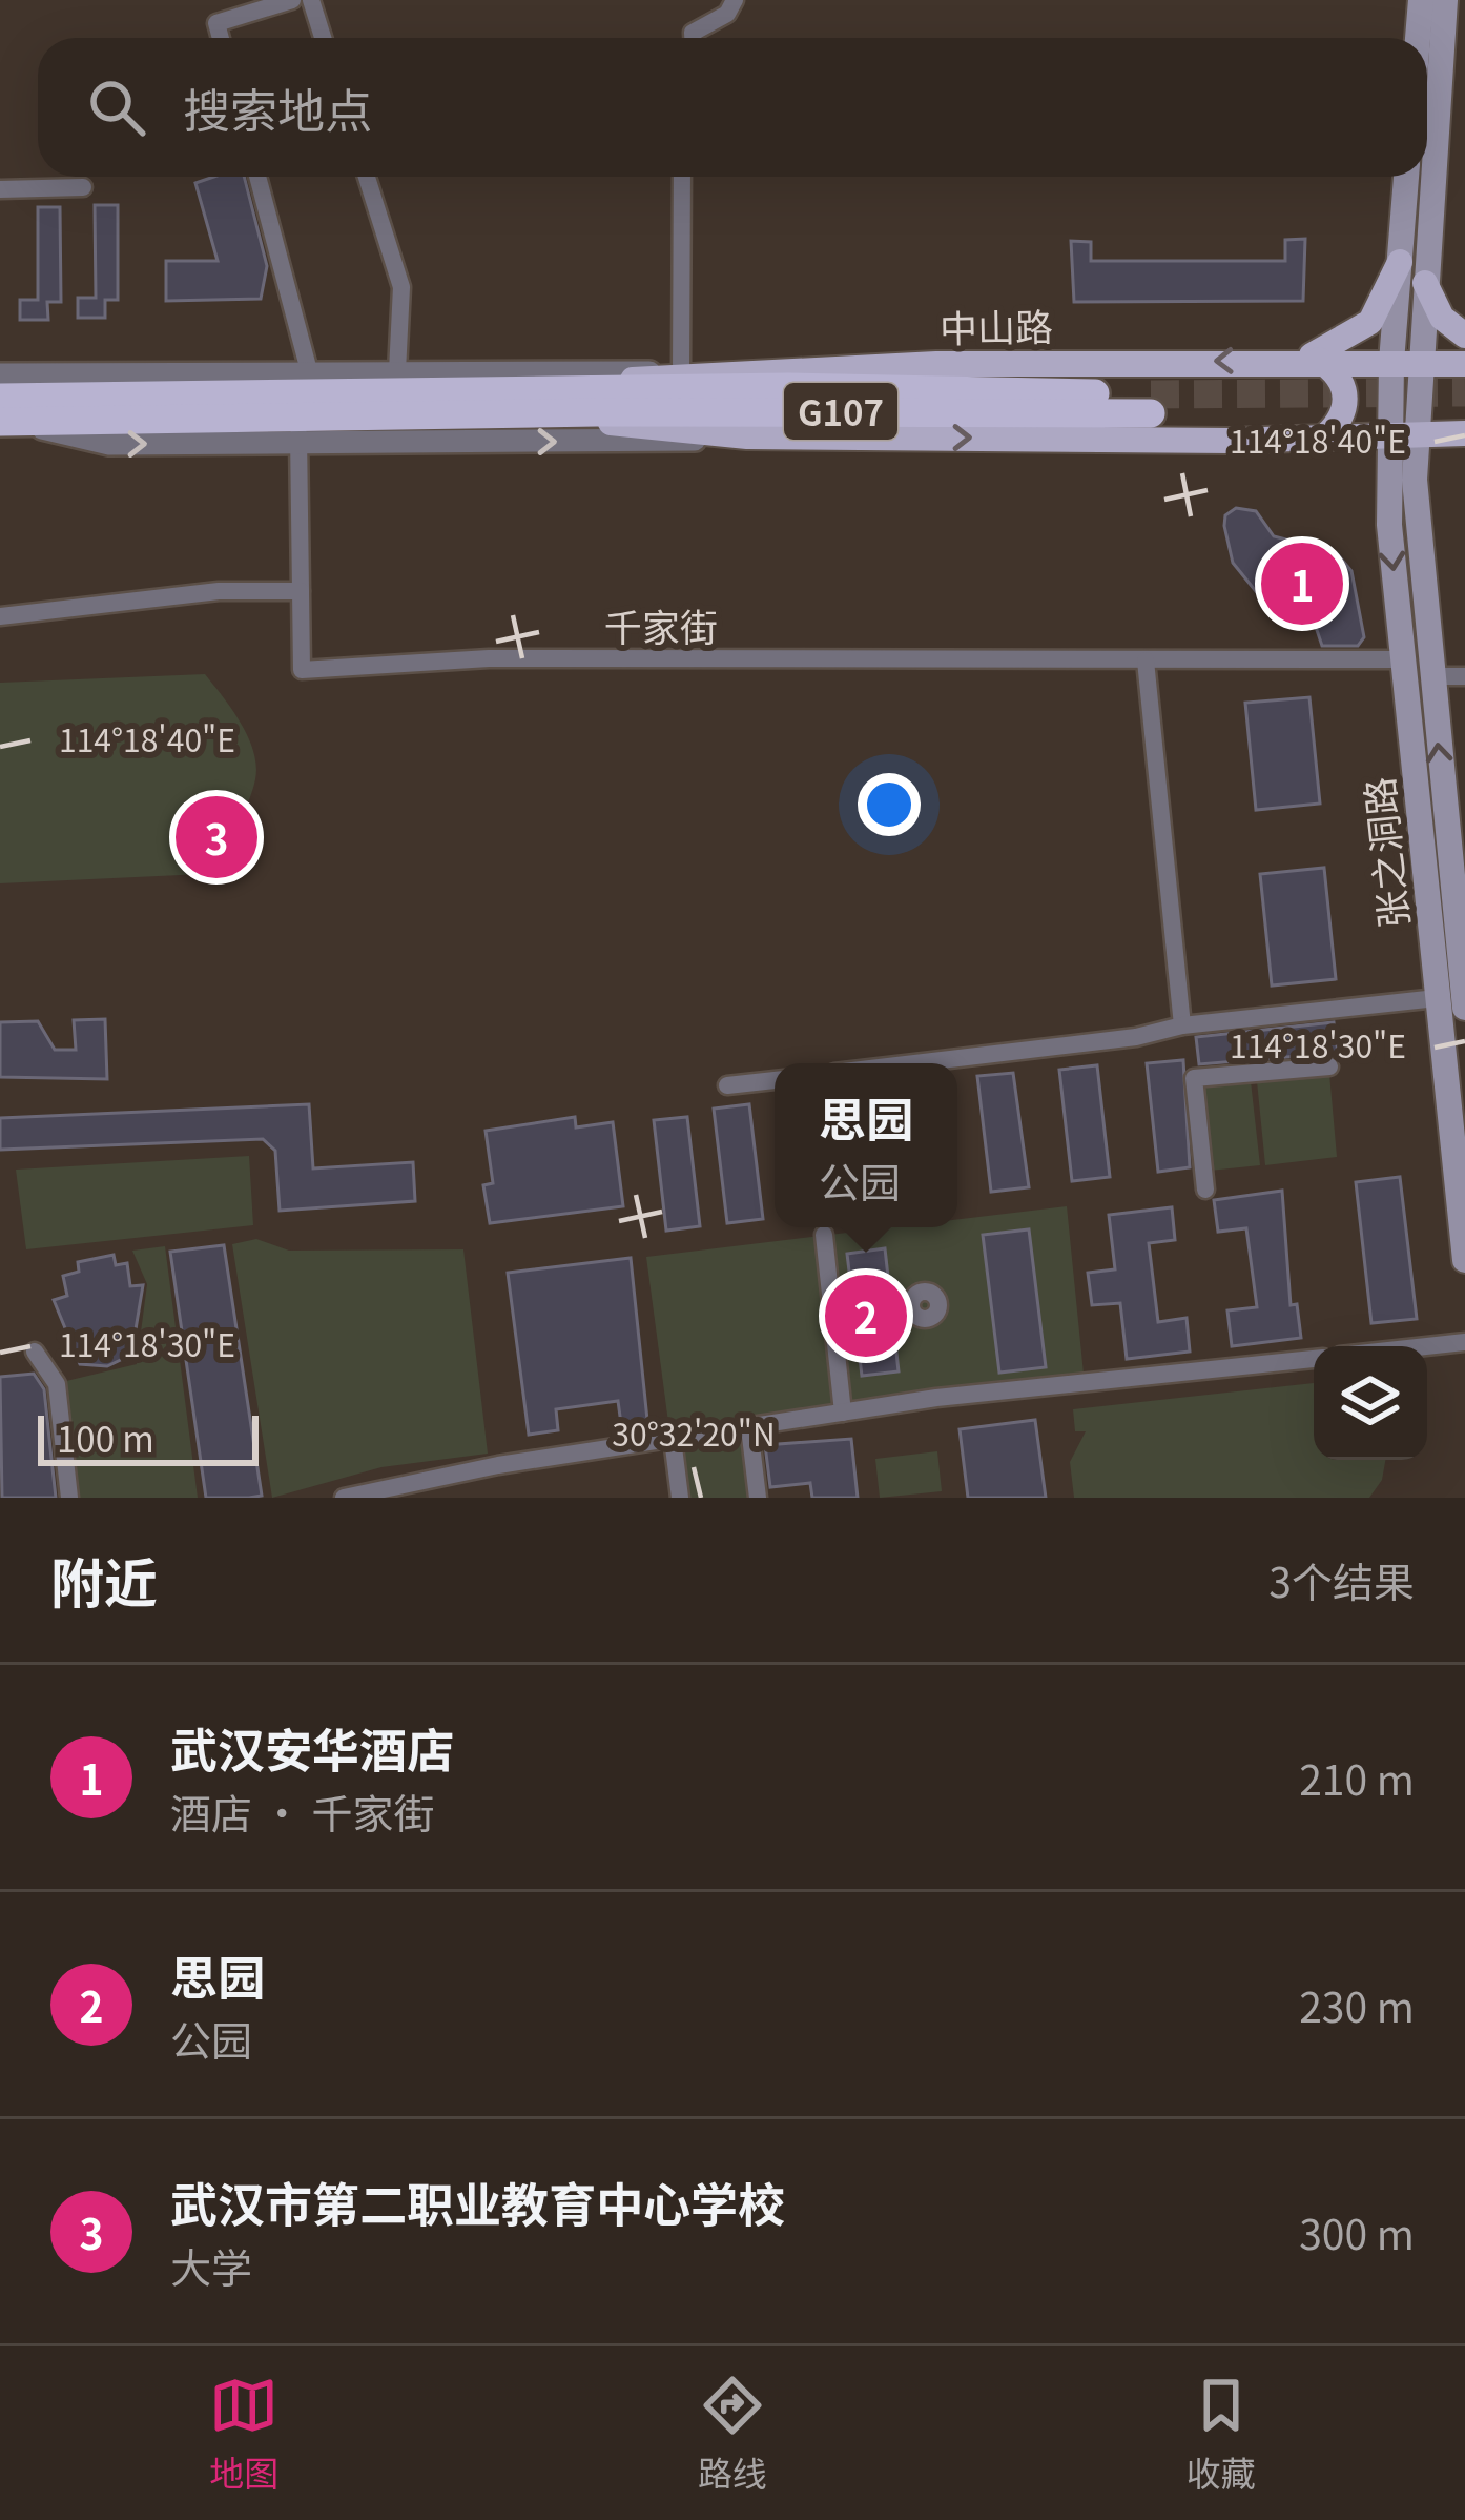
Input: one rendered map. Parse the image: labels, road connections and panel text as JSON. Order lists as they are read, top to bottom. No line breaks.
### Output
{"streets":{"highway":["中山路","G107"],"main road":["张之洞路"],"street":["千家街"]},"crossings":[["中山路","张之洞路"],["千家街","张之洞路"]],"scale_bar":"100 m","page":{"search":"搜索地点","pins":["1","3","2"],"popup":["思园","公园"],"scale":"100 m","heading":["附近","3个结果"],"list":[{"mark":"1","name":"武汉安华酒店","note":"酒店 · 千家街","value":"210 m"},{"mark":"2","name":"思园","note":"公园","value":"230 m"},{"mark":"3","name":"武汉市第二职业教育中心学校","note":"大学","value":"300 m"}],"nav":["地图","路线","收藏"]},"coordinates":["114°18'40\"E","114°18'30\"E","30°32'20\"N"]}
